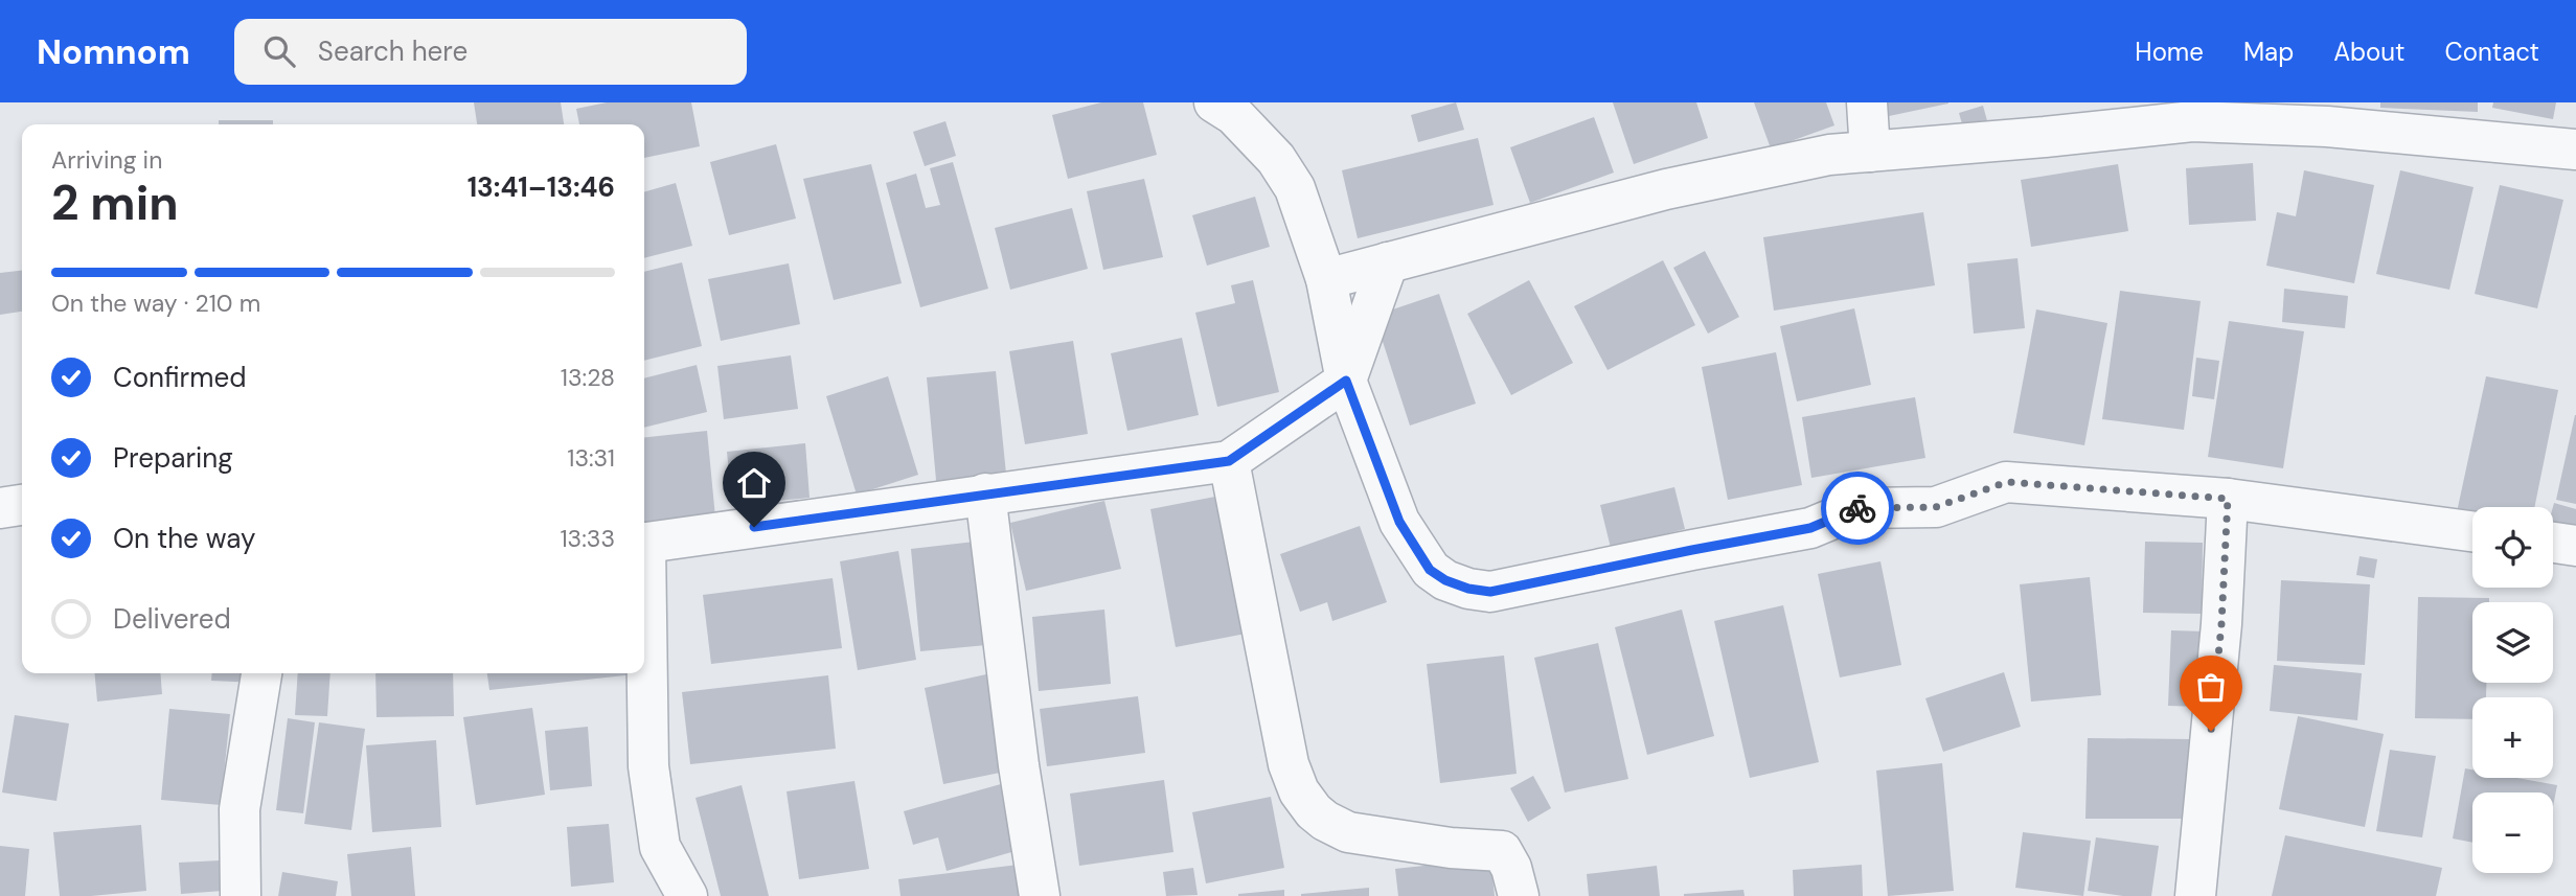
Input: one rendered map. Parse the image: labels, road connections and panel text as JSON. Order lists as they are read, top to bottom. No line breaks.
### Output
{"page":{"header":"Nomnom","search":"Search here","nav":["Home","Map","About","Contact"],"heading":["2 min","Arriving in","13:41–13:46"],"bar":"On the way · 210 m","list":[["Confirmed","13:28"],["Preparing","13:31"],["On the way","13:33"],"Delivered"],"map_buttons":["+","−"]}}
